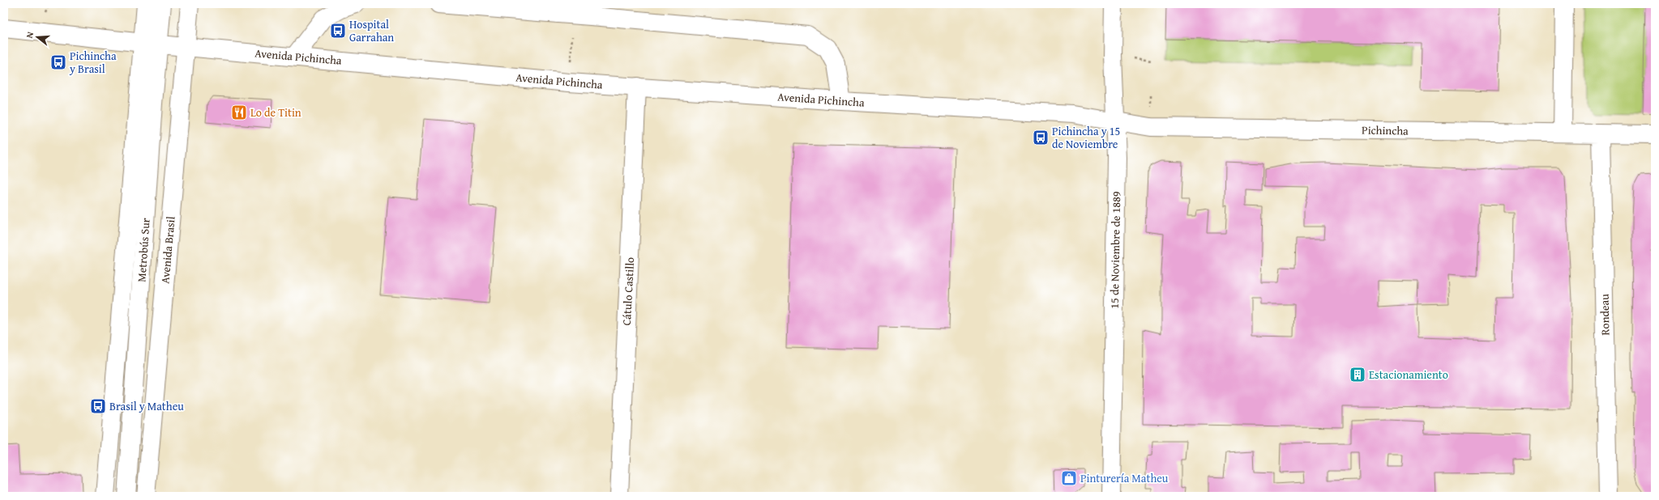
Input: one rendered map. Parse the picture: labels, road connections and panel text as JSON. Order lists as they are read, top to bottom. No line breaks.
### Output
{"streets":{"street":["Avenida Pichincha","Pichincha","Metrobús Sur","Avenida Brasil","15 de Noviembre de 1889","Cátulo Castillo","Rondeau"]},"crossings":[["Avenida Pichincha","Pichincha"],["Avenida Pichincha","Metrobús Sur"],["Avenida Pichincha","Avenida Brasil"],["Avenida Pichincha","15 de Noviembre de 1889"],["Avenida Pichincha","Cátulo Castillo"],["Pichincha","15 de Noviembre de 1889"],["Pichincha","Rondeau"]],"places":{"bus stop":["Hospital Garrahan","Pichincha y Brasil","Pichincha y 15 de Noviembre","Brasil y Matheu"],"restaurant":["Lo de Titin"],"building":["Estacionamiento"],"shop":["Pinturería Matheu"]},"north":"left"}
